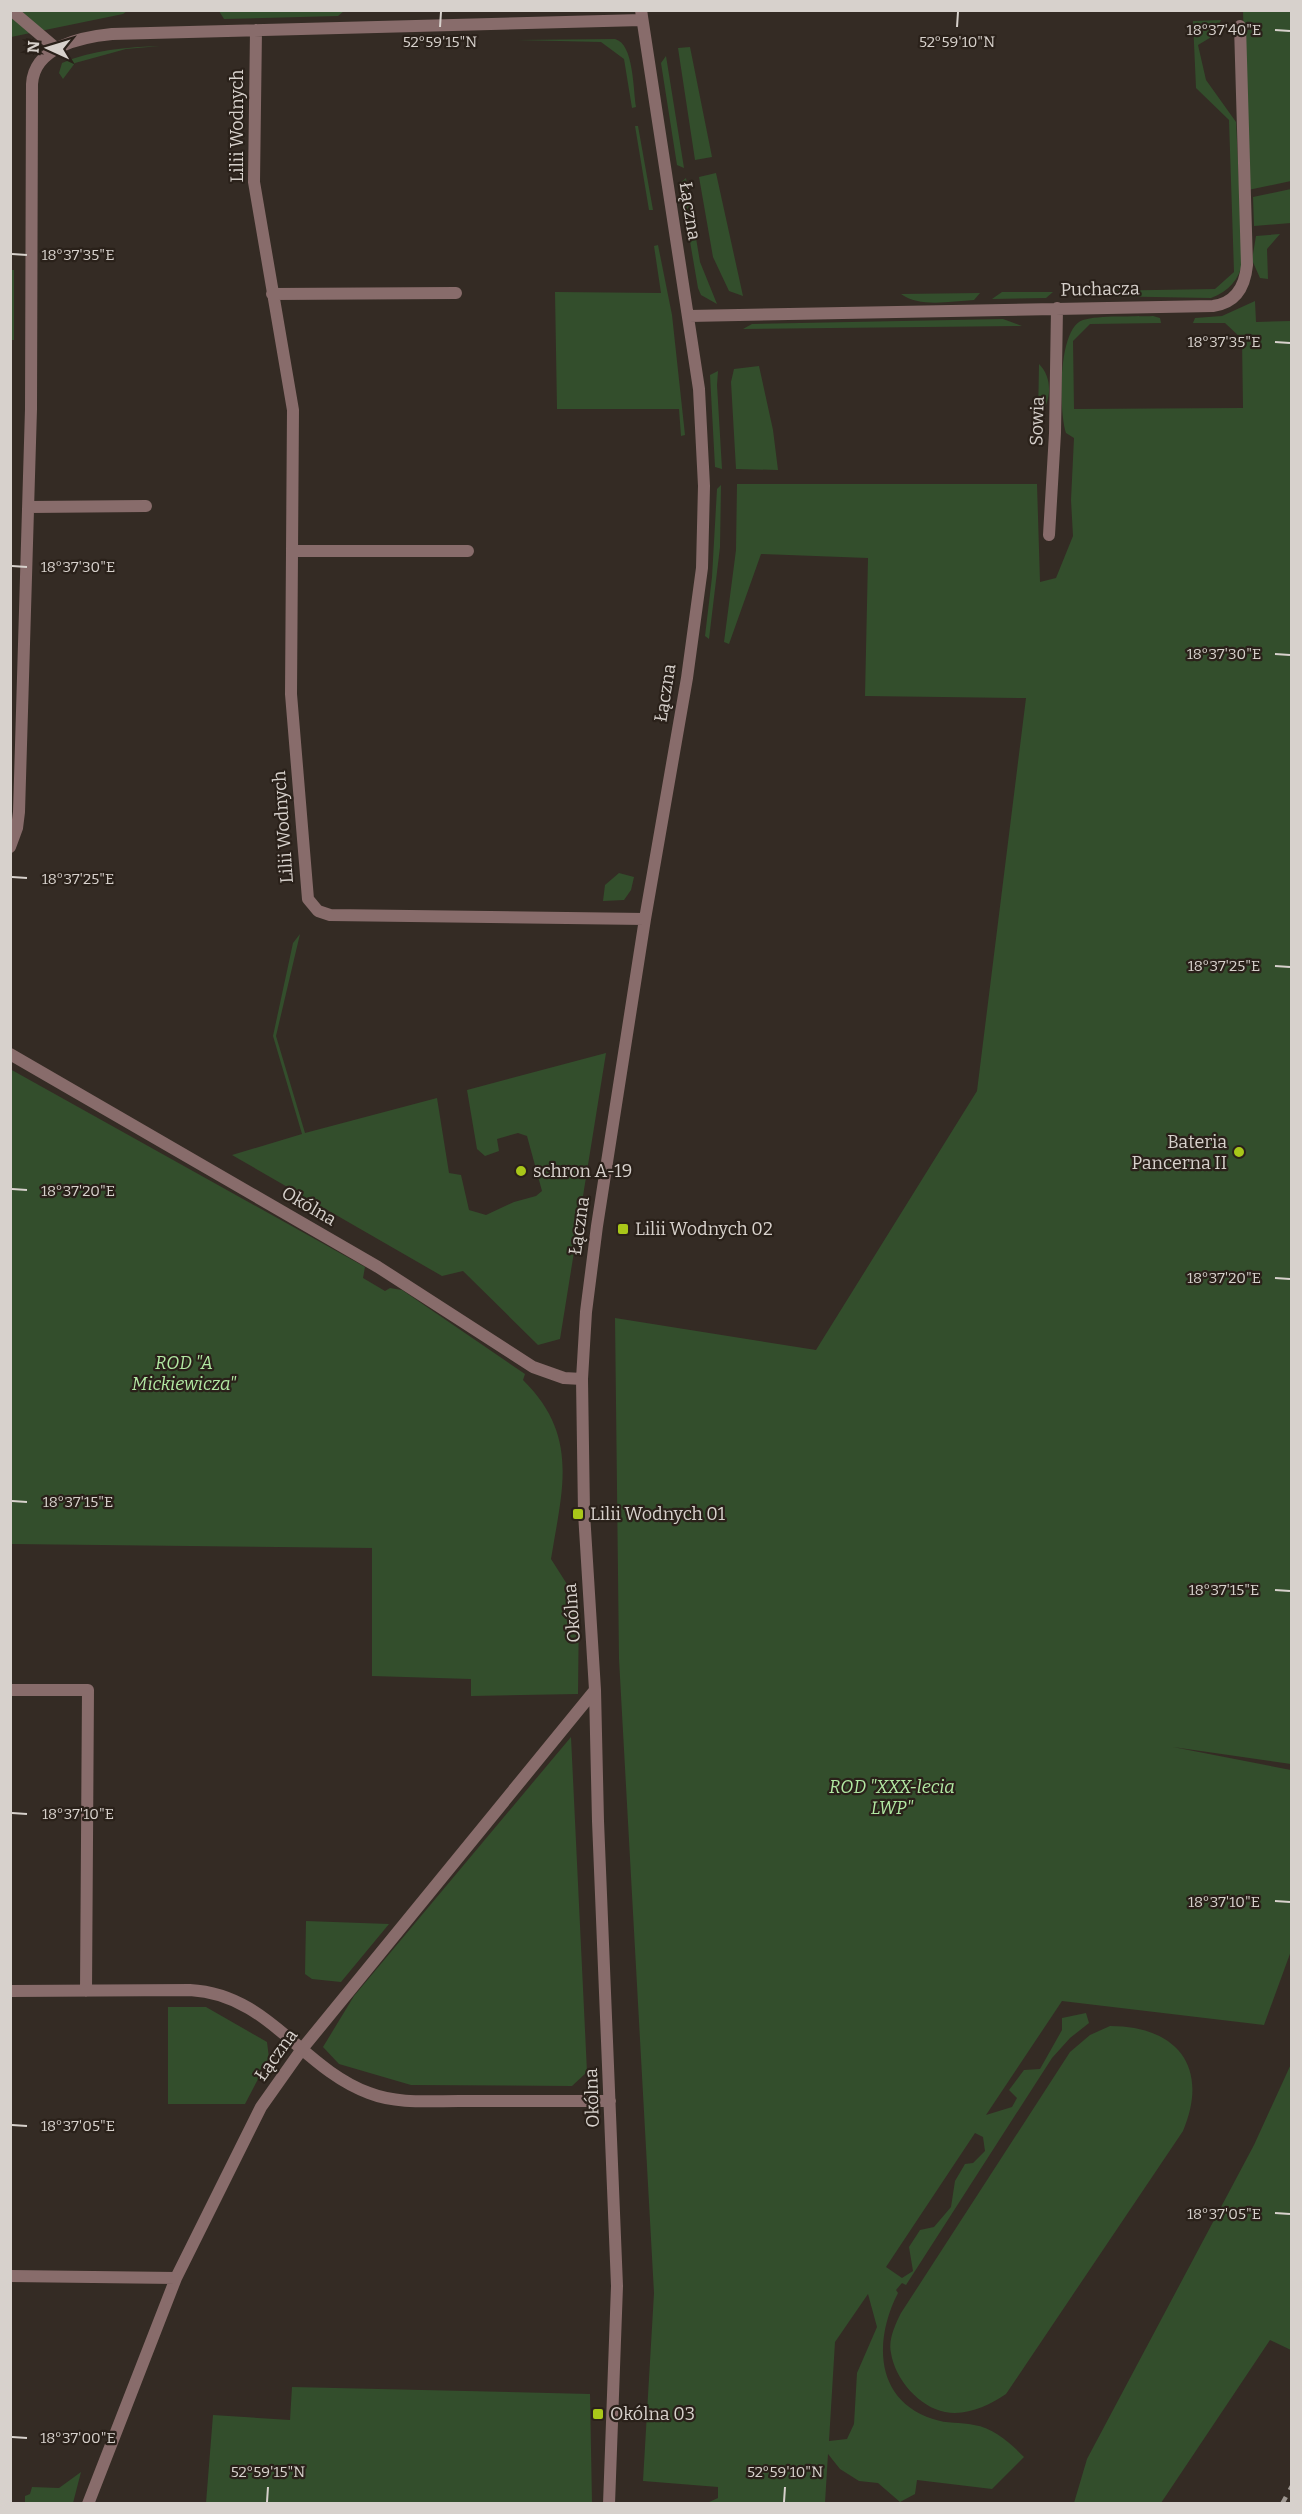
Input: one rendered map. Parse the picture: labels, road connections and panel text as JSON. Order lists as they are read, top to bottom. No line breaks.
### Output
{"streets":{"street":["Lilii Wodnych","Łączna","Puchacza","Sowia","Okólna"]},"crossings":[["Lilii Wodnych","Łączna"],["Łączna","Puchacza"],["Łączna","Okólna"],["Puchacza","Sowia"]],"parks":["ROD \"A Mickiewicza\"","ROD \"XXX-lecia LWP\""],"places":{"other":["Bateria Pancerna II","schron A-19"],"transit":["Lilii Wodnych 02","Lilii Wodnych 01","Okólna 03"]},"north":"left","coordinates":["18°37'40\"E","52°59'15\"N","52°59'10\"N","18°37'35\"E","18°37'30\"E","18°37'25\"E","18°37'20\"E","18°37'15\"E","18°37'10\"E","18°37'05\"E","18°37'00\"E"]}
